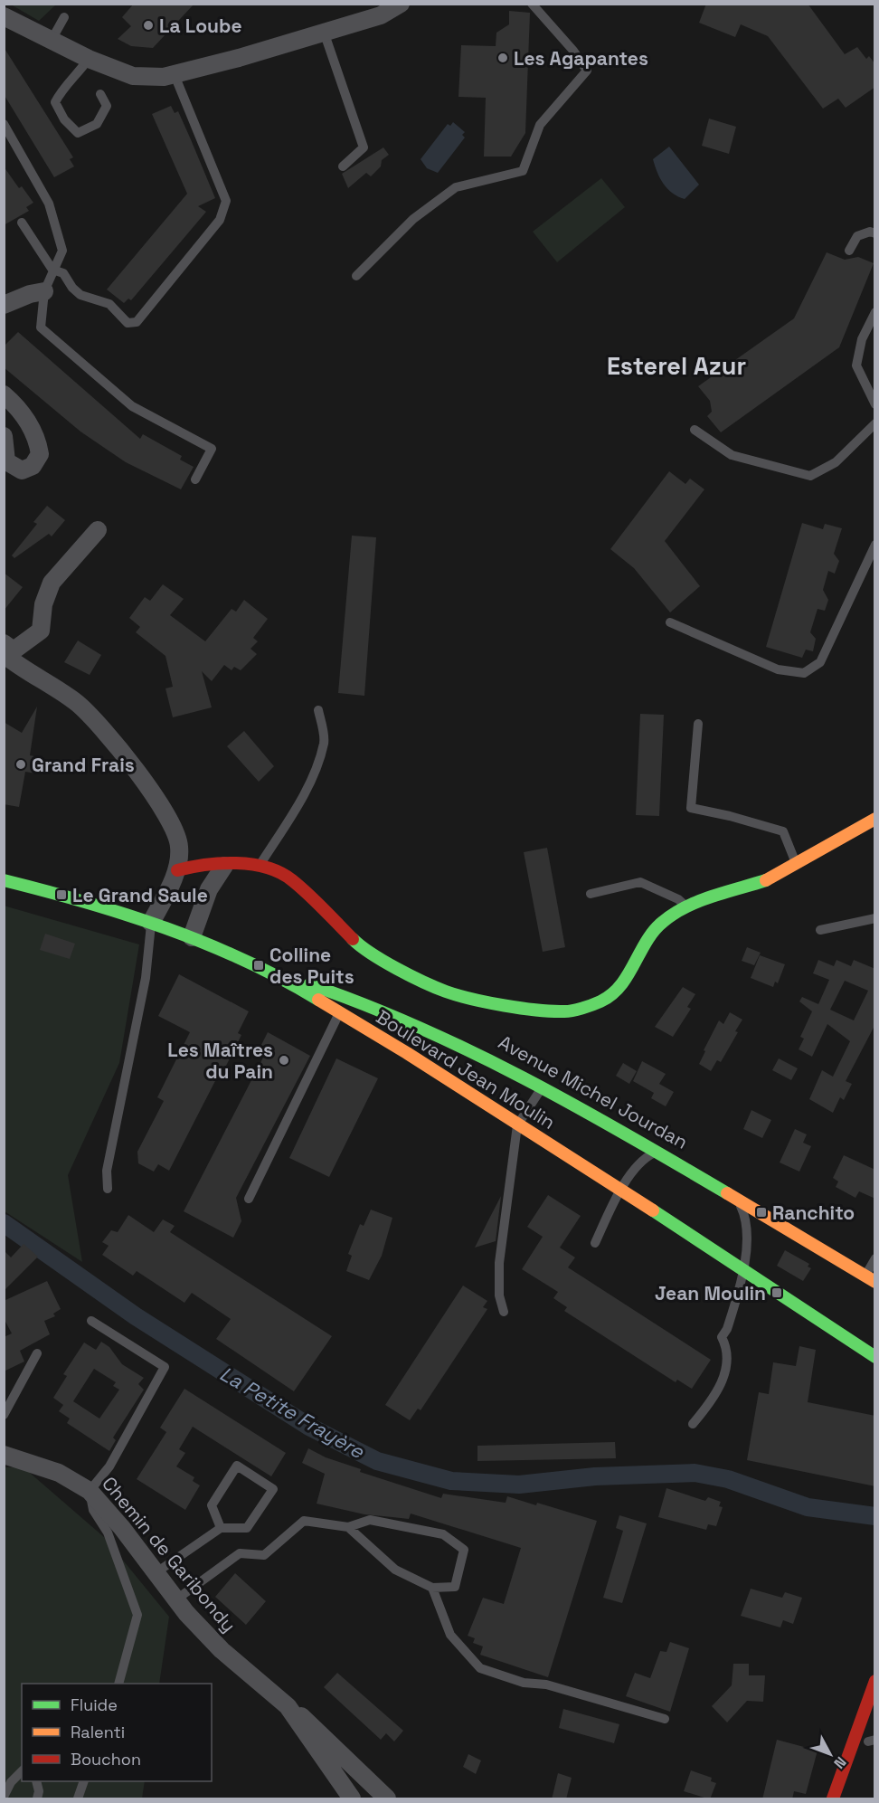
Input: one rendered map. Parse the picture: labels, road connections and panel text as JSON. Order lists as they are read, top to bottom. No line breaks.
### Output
{"streets":{"main road":["Boulevard Jean Moulin","Avenue Michel Jourdan"],"street":["Chemin de Garibondy"]},"crossings":[["Boulevard Jean Moulin","Avenue Michel Jourdan"]],"districts":["Esterel Azur"],"water":["La Petite Frayère"],"places":{"other":["La Loube","Les Agapantes","Grand Frais","Les Maîtres du Pain"],"transit":["Le Grand Saule","Colline des Puits","Ranchito","Jean Moulin"]},"legend":["Fluide","Ralenti","Bouchon"],"north":"bottom right"}
